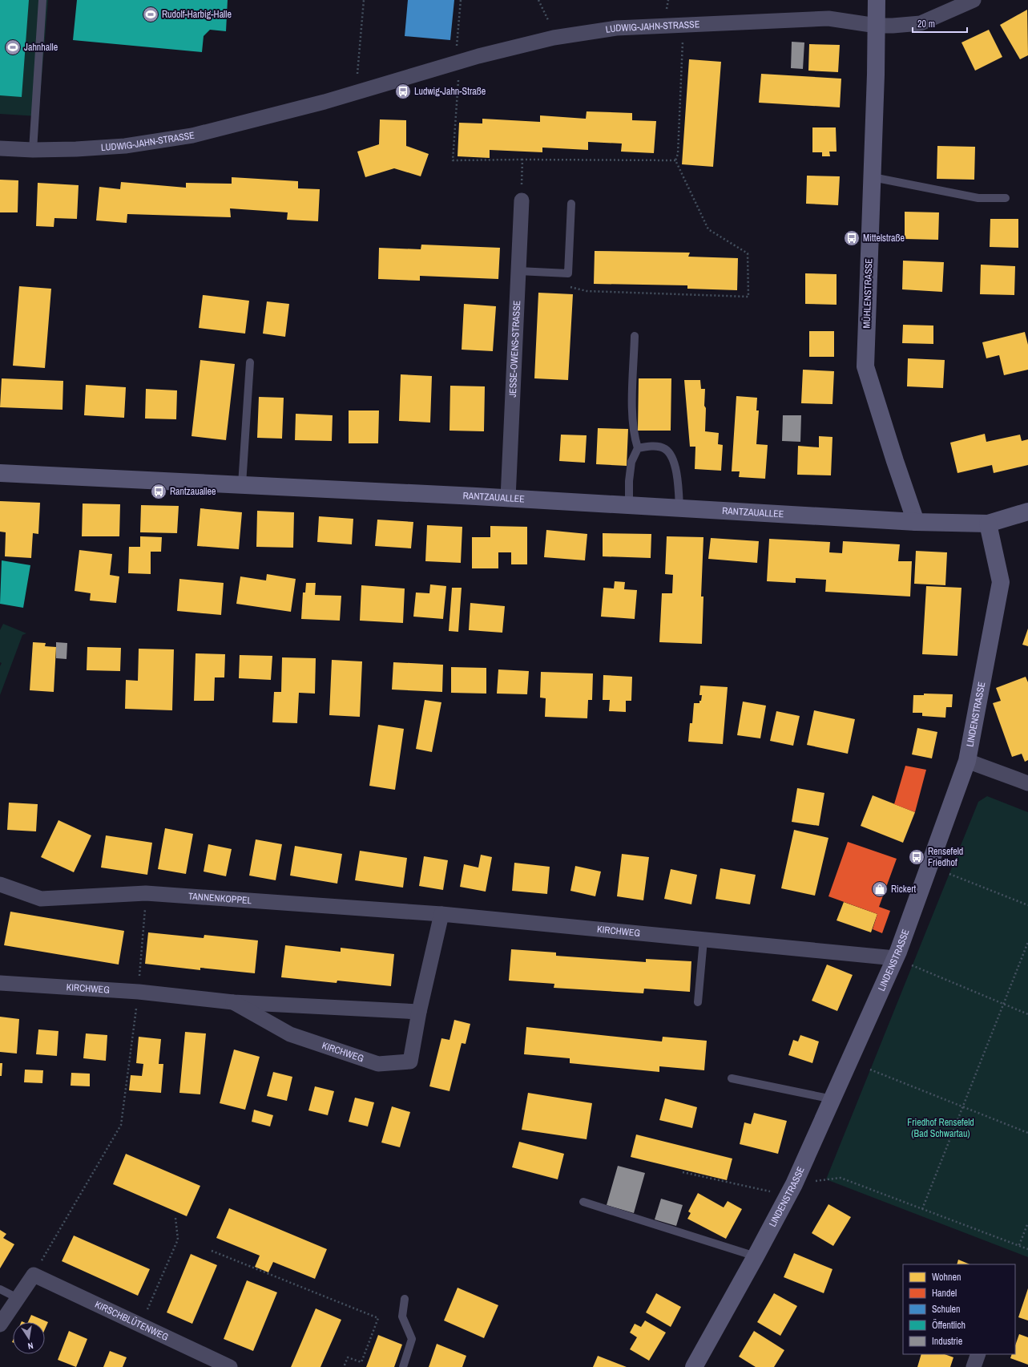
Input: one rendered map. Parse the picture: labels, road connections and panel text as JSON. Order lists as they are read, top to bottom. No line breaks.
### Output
{"streets":{"street":["LUDWIG-JAHN-STRASSE","MÜHLENSTRASSE","JESSE-OWENS-STRASSE","RANTZAUALLEE","LINDENSTRASSE","TANNENKOPPEL","KIRCHWEG","KIRSCHBLÜTENWEG"]},"crossings":[["LUDWIG-JAHN-STRASSE","MÜHLENSTRASSE"],["MÜHLENSTRASSE","RANTZAUALLEE"],["JESSE-OWENS-STRASSE","RANTZAUALLEE"],["RANTZAUALLEE","LINDENSTRASSE"],["LINDENSTRASSE","KIRCHWEG"],["TANNENKOPPEL","KIRCHWEG"]],"parks":["Friedhof Rensefeld (Bad Schwartau)"],"places":{"sports":["Rudolf-Harbig-Halle","Jahnhalle"],"bus stop":["Ludwig-Jahn-Straße","Mittelstraße","Rantzauallee","Rensefeld Friedhof"],"shop":["Rickert"]},"legend":["Wohnen","Handel","Schulen","Öffentlich","Industrie"],"scale_bar":"20 m","north":"bottom"}
